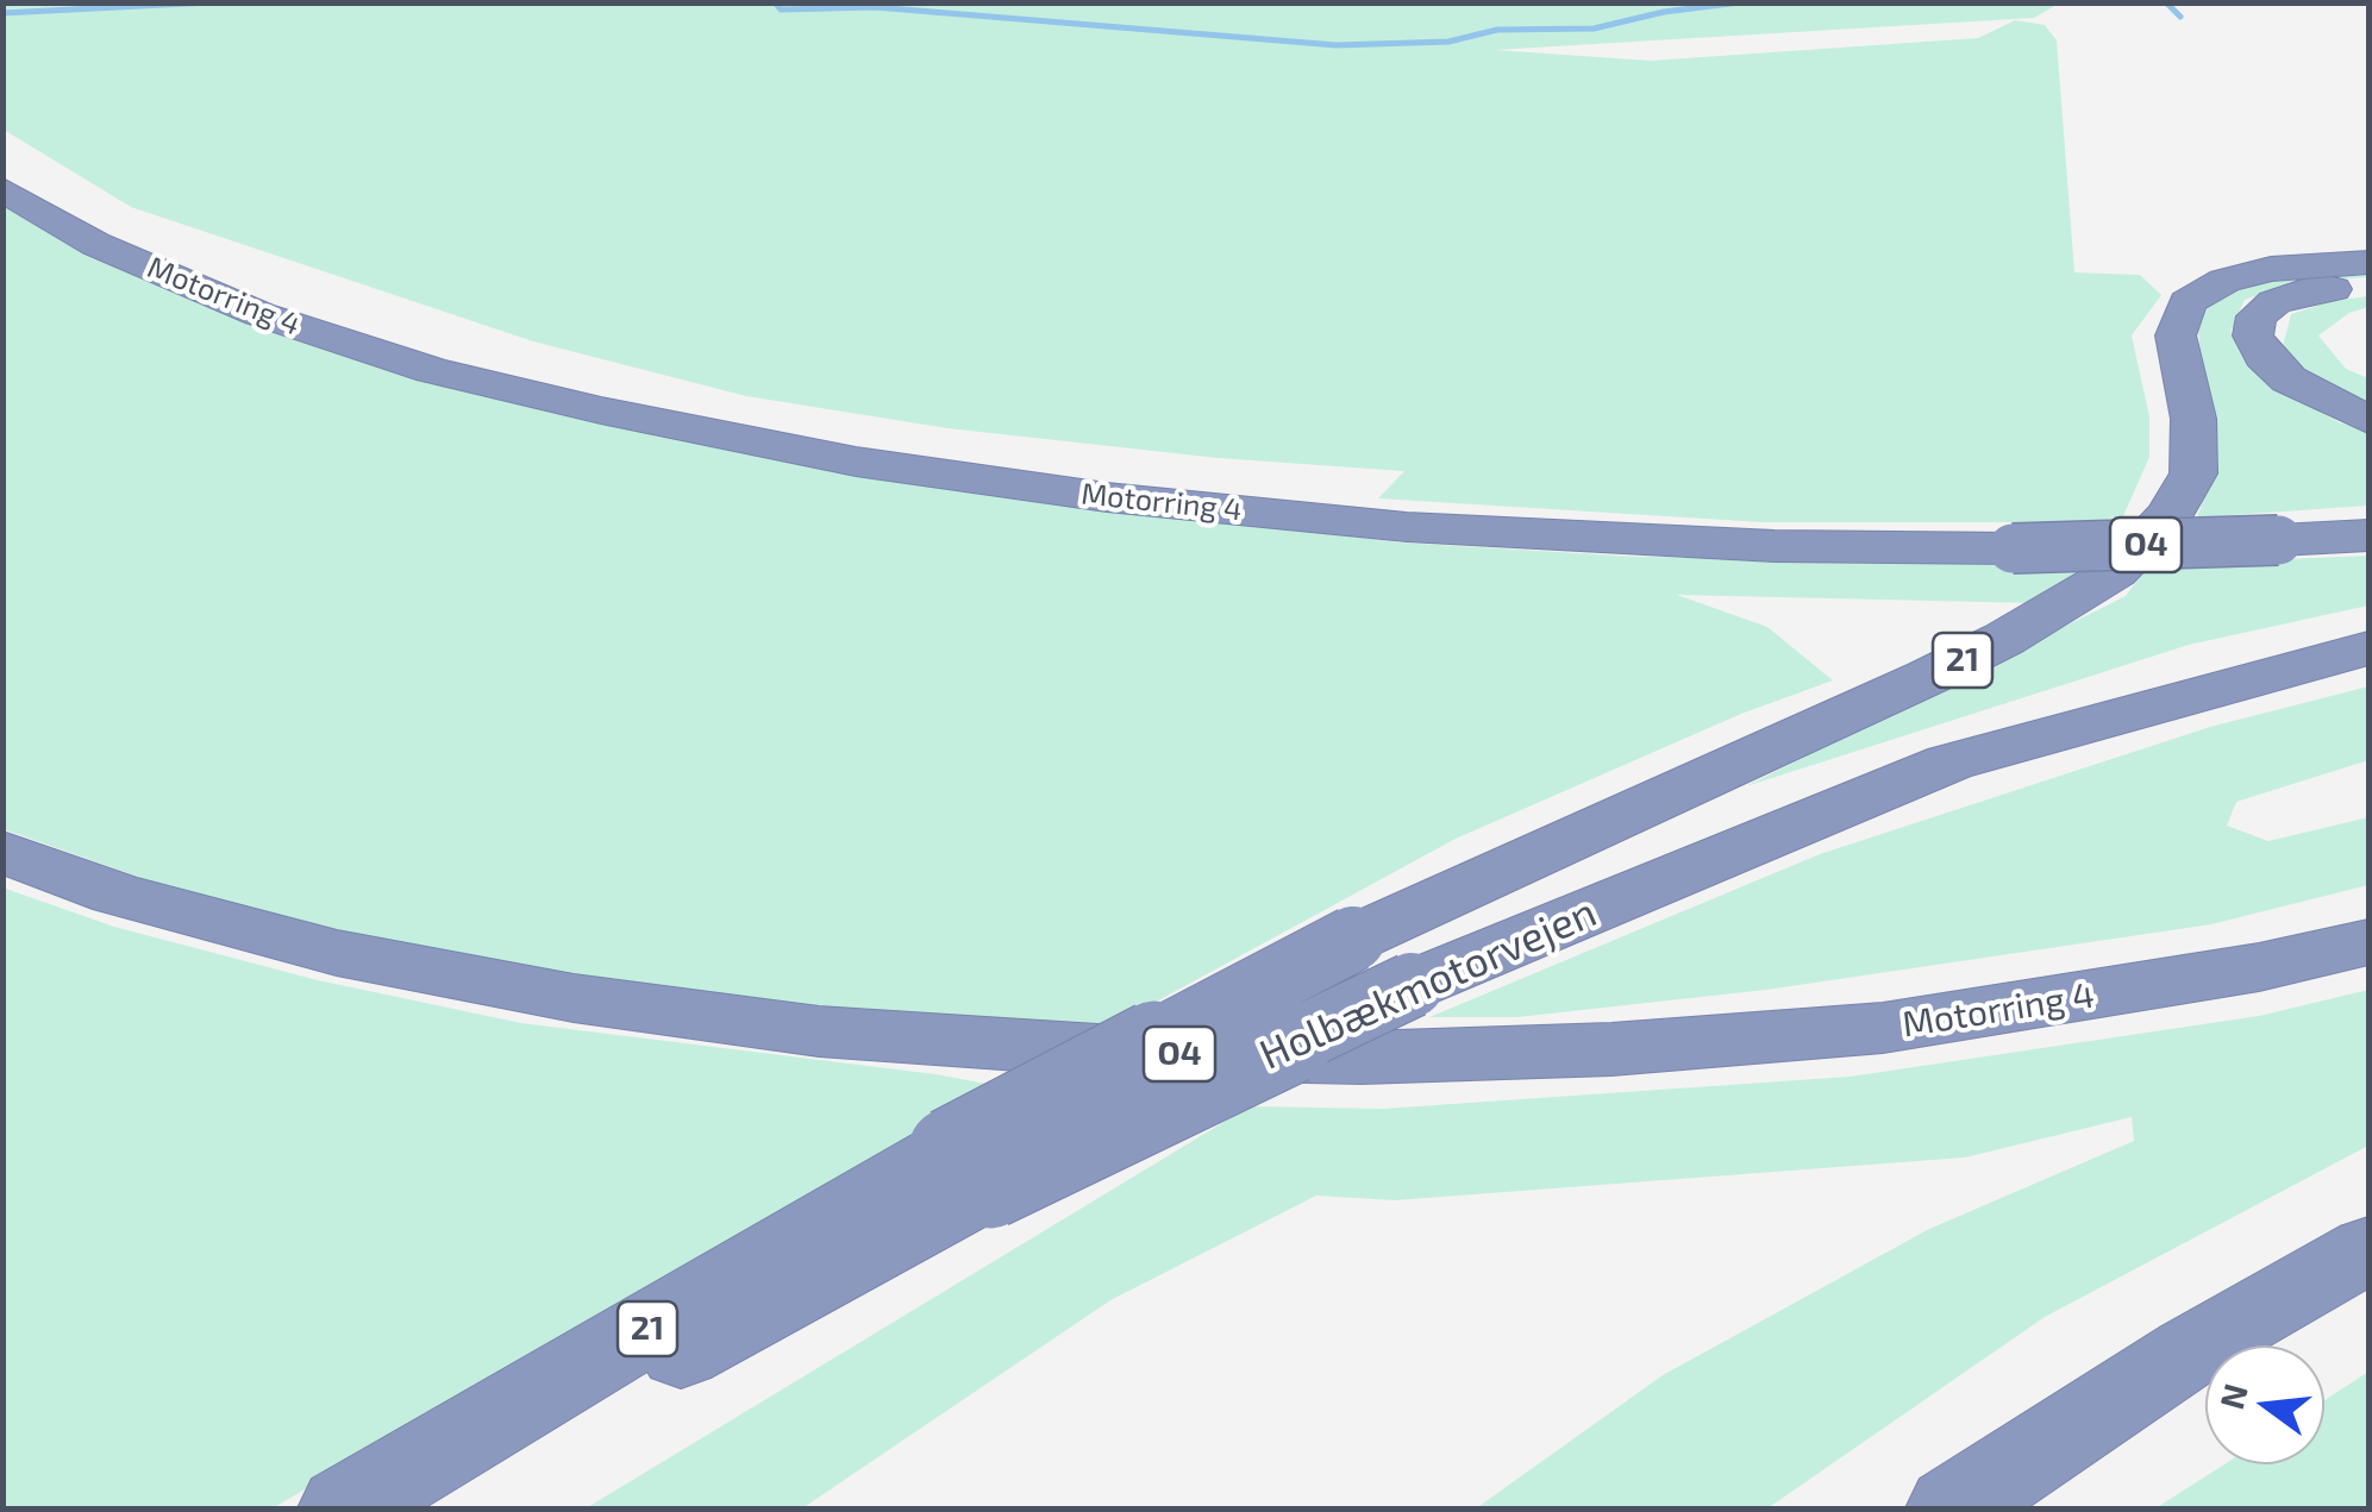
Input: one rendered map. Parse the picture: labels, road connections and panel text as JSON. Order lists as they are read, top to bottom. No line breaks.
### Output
{"streets":{"highway":["Motorring 4","O4","21","Holbækmotorvejen"]},"crossings":[["21","Holbækmotorvejen"]],"north":"left"}
